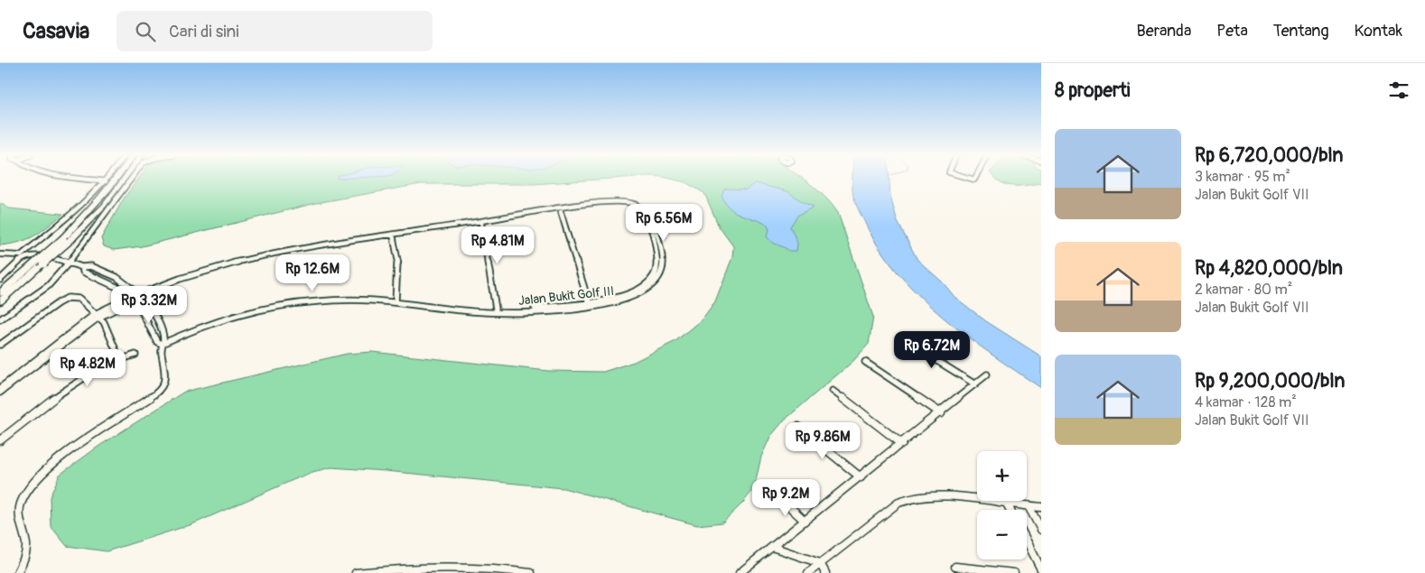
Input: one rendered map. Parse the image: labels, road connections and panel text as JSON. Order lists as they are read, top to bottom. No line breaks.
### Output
{"streets":{"street":["Jalan Bukit Golf III"]},"page":{"header":"Casavia","search":"Cari di sini","nav":["Beranda","Peta","Tentang","Kontak"],"heading":"8 properti","list":[{"name":"Rp 6,720,000/bln","note":"3 kamar · 95 m² · Jalan Bukit Golf VII"},{"name":"Rp 4,820,000/bln","note":"2 kamar · 80 m² · Jalan Bukit Golf VII"},{"name":"Rp 9,200,000/bln","note":"4 kamar · 128 m² · Jalan Bukit Golf VII"}],"price":["Rp 6.56M","Rp 4.81M","Rp 12.6M","Rp 3.32M","Rp 6.72M","Rp 4.82M","Rp 9.86M","Rp 9.2M"],"map_buttons":["+","−"]}}
